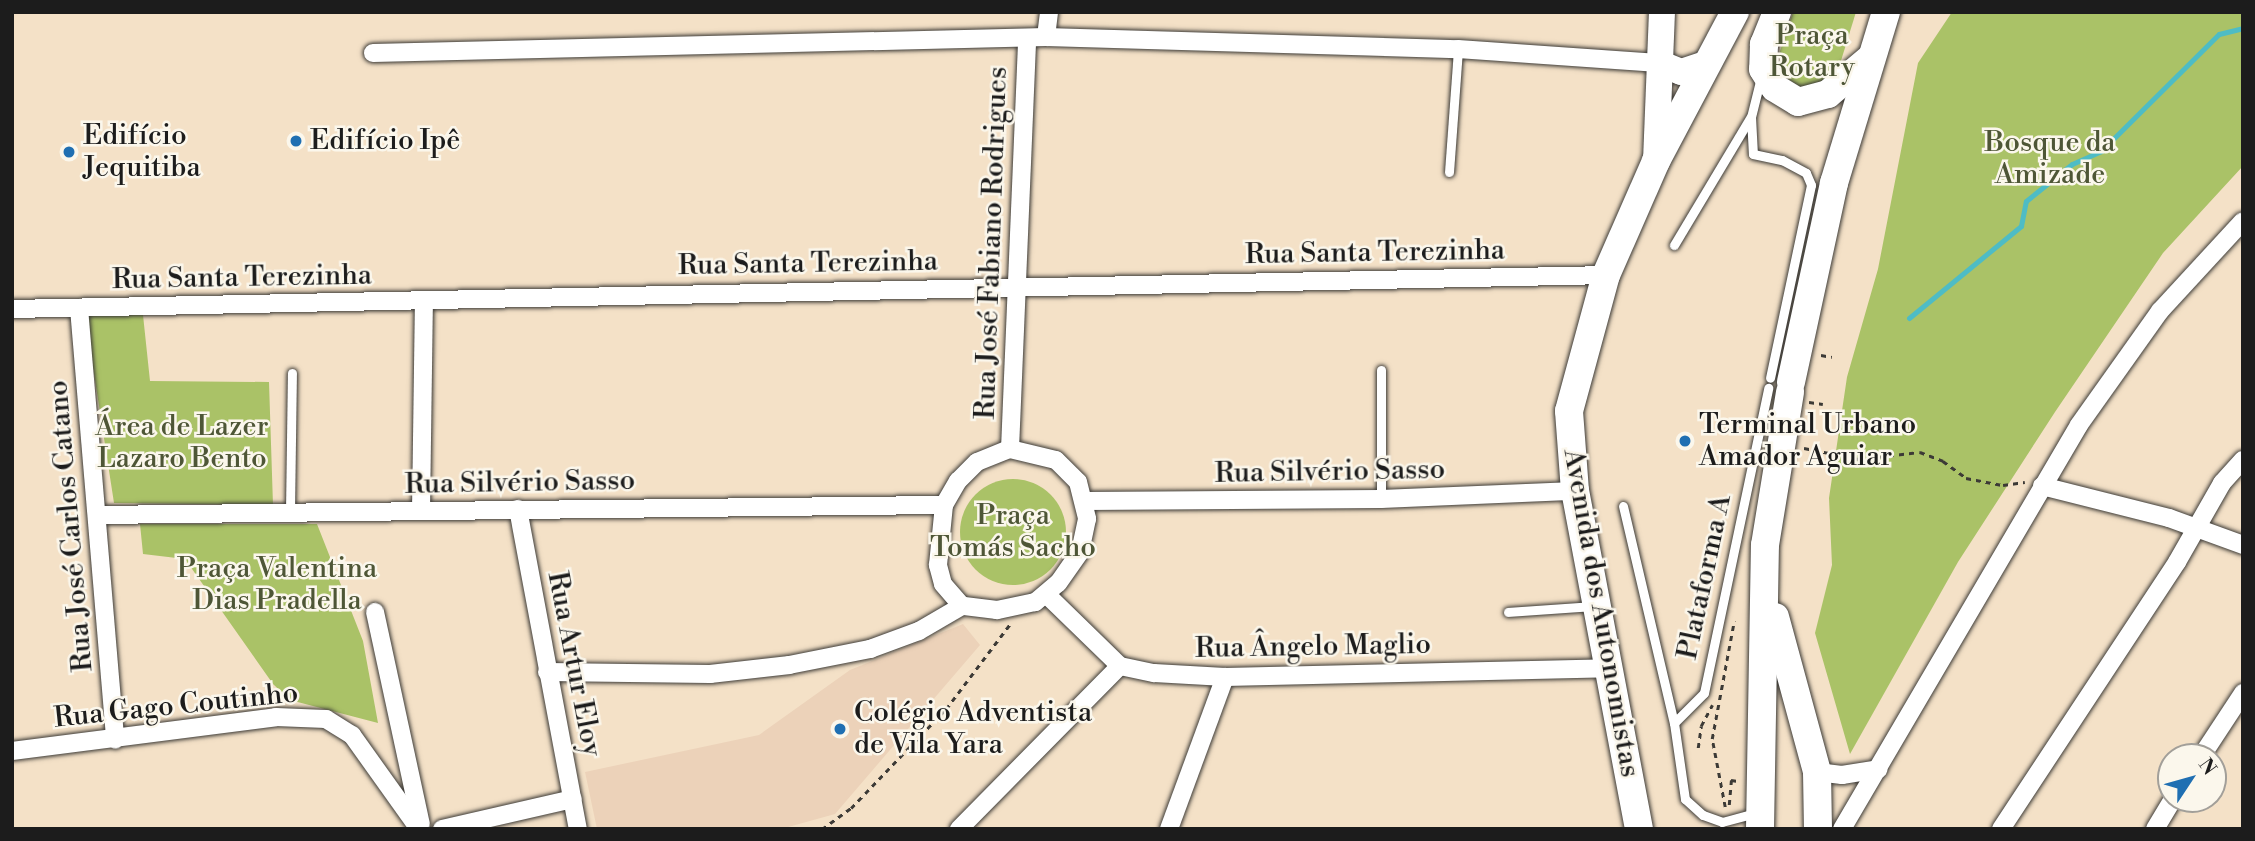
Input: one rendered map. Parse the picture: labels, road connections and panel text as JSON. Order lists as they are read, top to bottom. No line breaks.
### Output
{"streets":{"main road":["Avenida dos Autonomistas"],"street":["Rua José Fabiano Rodrigues","Rua Santa Terezinha","Rua Silvério Sasso","Rua José Carlos Catano","Rua Ângelo Maglio","Rua Artur Eloy","Rua Gago Coutinho"],"lane":["Plataforma A"]},"crossings":[["Rua José Fabiano Rodrigues","Rua Santa Terezinha"],["Rua José Fabiano Rodrigues","Rua Silvério Sasso"],["Rua Santa Terezinha","Rua José Carlos Catano"],["Rua Santa Terezinha","Avenida dos Autonomistas"],["Rua Silvério Sasso","Rua José Carlos Catano"],["Rua Silvério Sasso","Avenida dos Autonomistas"],["Rua Silvério Sasso","Rua Artur Eloy"],["Rua José Carlos Catano","Rua Gago Coutinho"],["Avenida dos Autonomistas","Rua Ângelo Maglio"]],"parks":["Praça Rotary","Bosque da Amizade","Área de Lazer Lazaro Bento","Praça Tomás Sacho","Praça Valentina Dias Pradella"],"places":["Edifício Ipê","Edifício Jequitiba","Terminal Urbano Amador Aguiar","Colégio Adventista de Vila Yara"],"north":"top right"}
